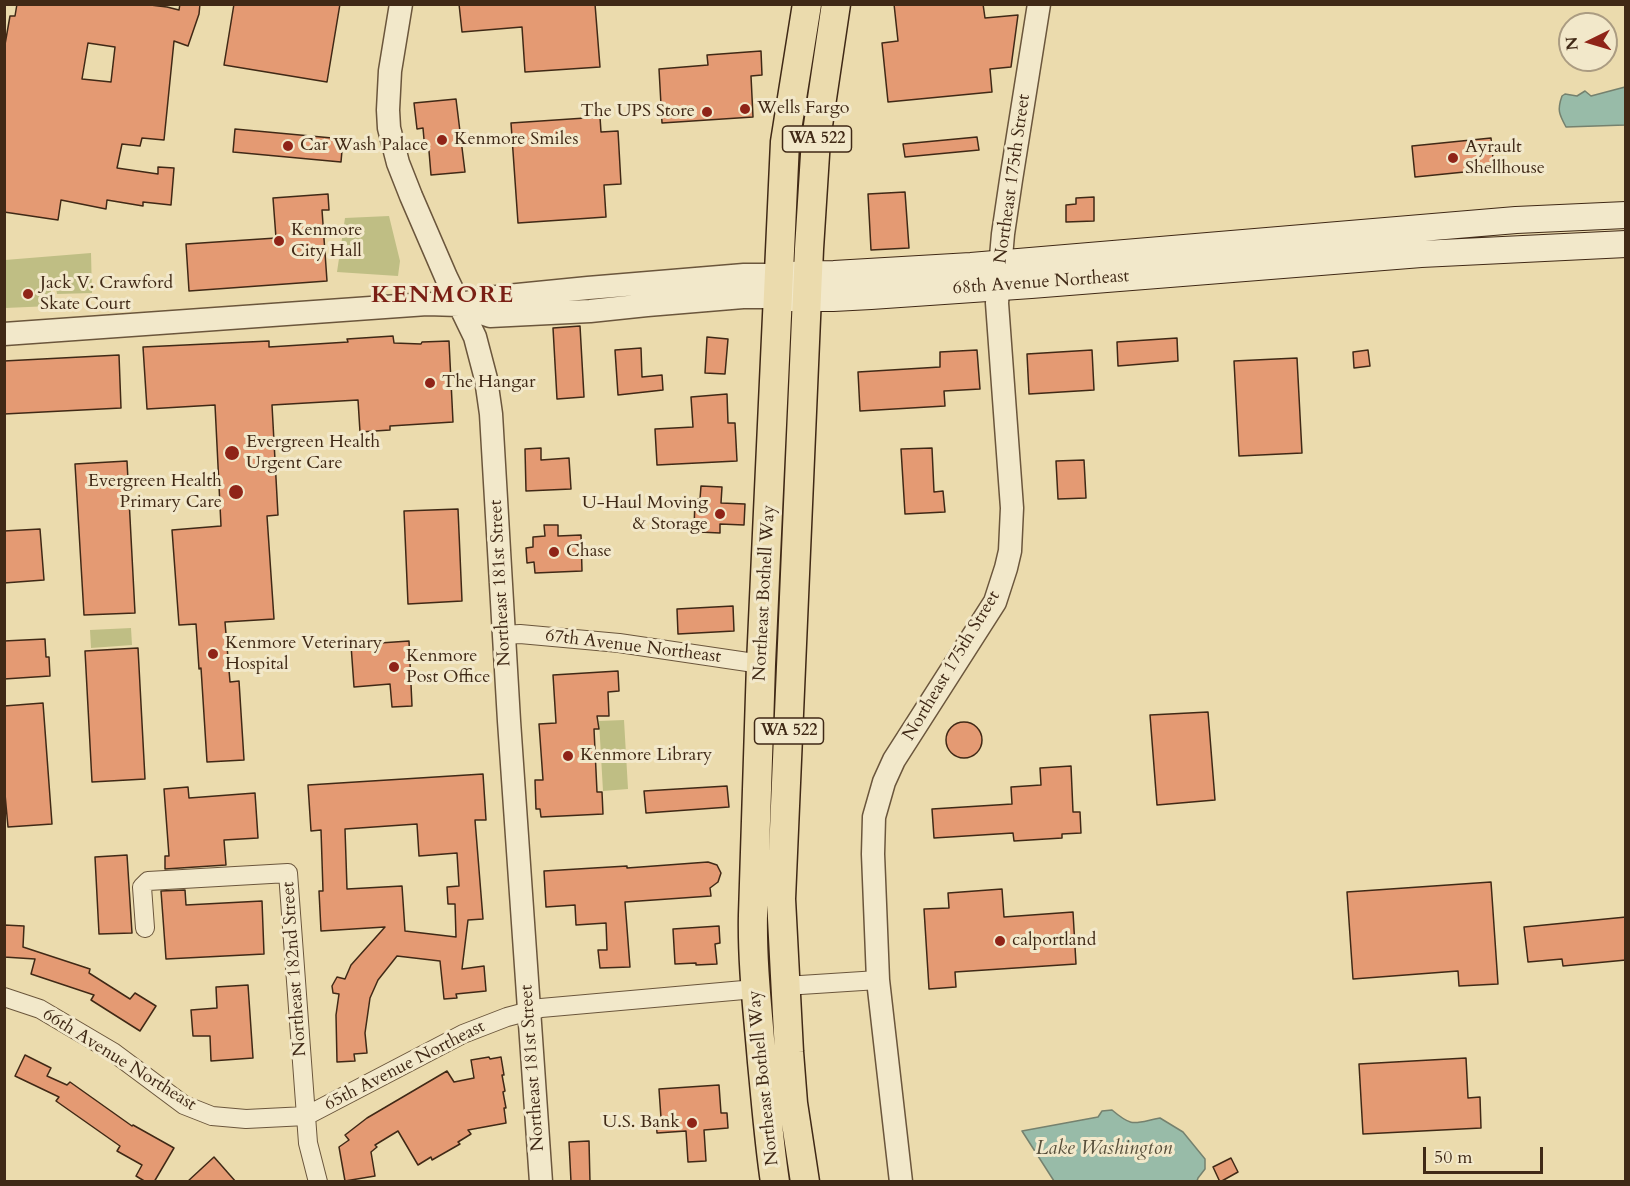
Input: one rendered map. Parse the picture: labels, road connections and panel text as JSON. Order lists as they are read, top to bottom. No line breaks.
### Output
{"streets":{"main road":["WA 522","68th Avenue Northeast","Northeast Bothell Way"],"street":["Northeast 175th Street","Northeast 181st Street","67th Avenue Northeast","Northeast 182nd Street","66th Avenue Northeast","65th Avenue Northeast"]},"crossings":[["Northeast 175th Street","68th Avenue Northeast"],["68th Avenue Northeast","Northeast 181st Street"],["68th Avenue Northeast","Northeast Bothell Way"],["Northeast 181st Street","67th Avenue Northeast"],["Northeast 181st Street","65th Avenue Northeast"],["Northeast Bothell Way","67th Avenue Northeast"],["Northeast Bothell Way","65th Avenue Northeast"],["Northeast 182nd Street","66th Avenue Northeast"],["Northeast 182nd Street","65th Avenue Northeast"],["66th Avenue Northeast","65th Avenue Northeast"]],"districts":["KENMORE"],"water":["Lake Washington"],"places":["Wells Fargo","The UPS Store","Kenmore Smiles","Car Wash Palace","Ayrault Shellhouse","Kenmore City Hall","Jack V. Crawford Skate Court","The Hangar","Evergreen Health Urgent Care","Evergreen Health Primary Care","U-Haul Moving & Storage","Chase","Kenmore Veterinary Hospital","Kenmore Post Office","Kenmore Library","calportland","U.S. Bank"],"scale_bar":"50 m","north":"left"}
